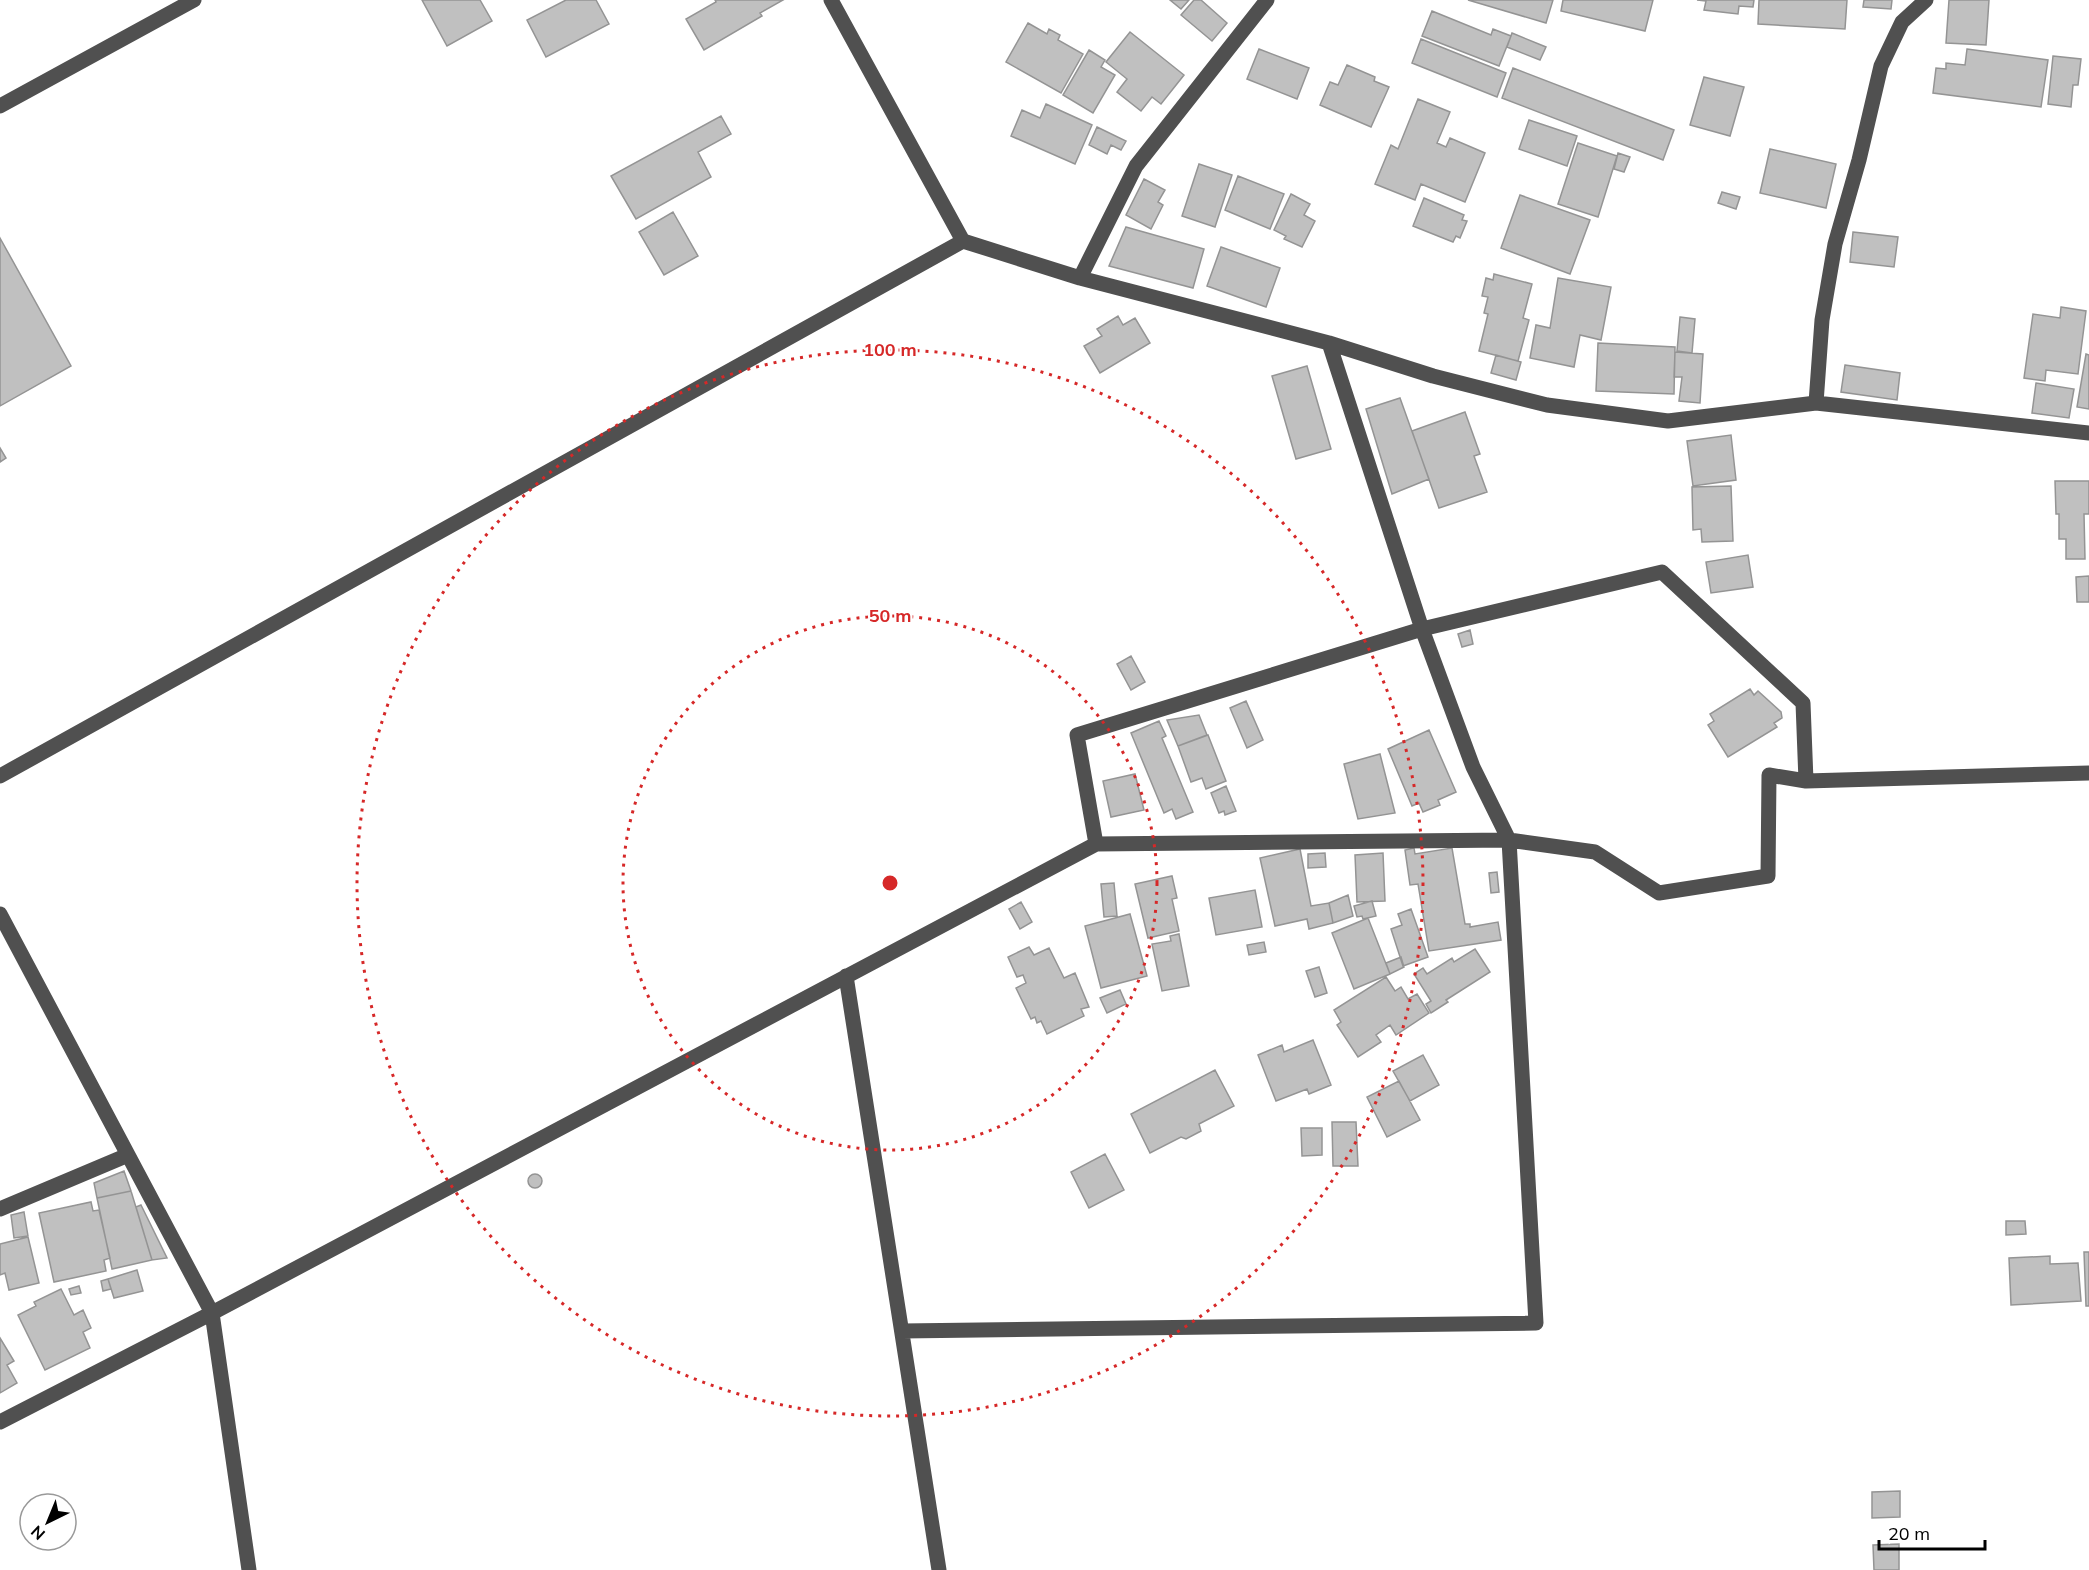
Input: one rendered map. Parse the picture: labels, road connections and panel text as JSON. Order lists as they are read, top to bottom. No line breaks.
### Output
{"scale_bar":"20 m","north":"bottom left","rings":["100 m","50 m"]}
